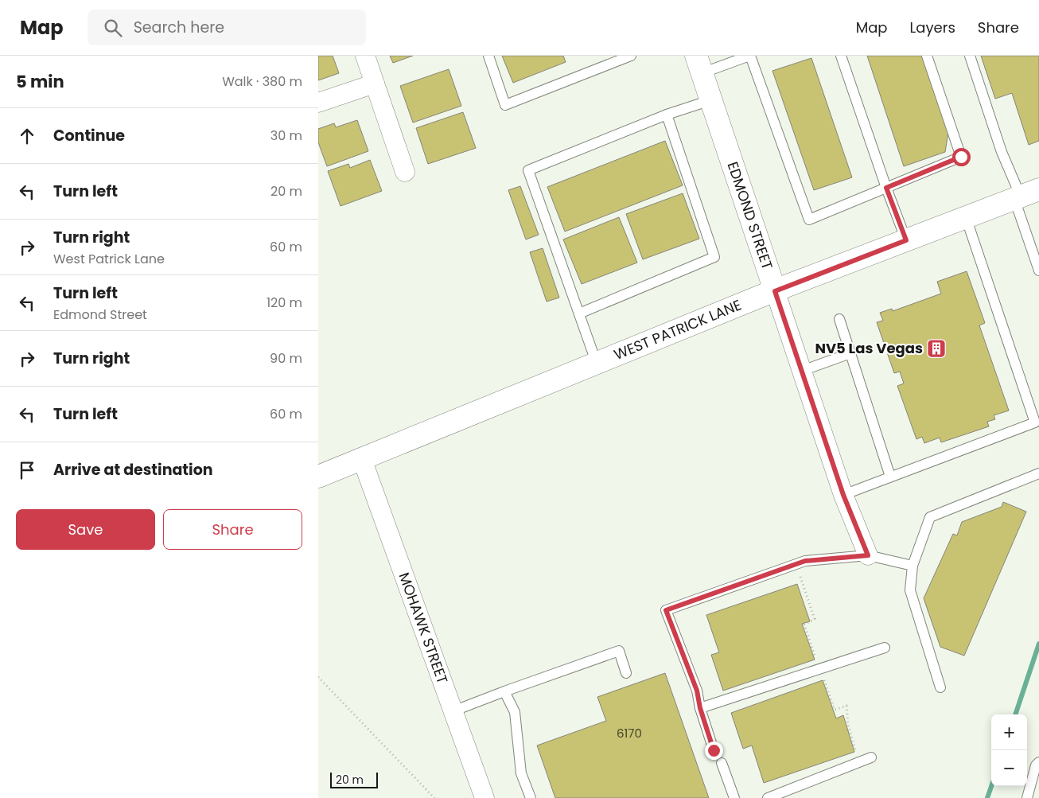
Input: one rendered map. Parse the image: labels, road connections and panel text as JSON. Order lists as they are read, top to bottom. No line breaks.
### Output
{"streets":{"street":["EDMOND STREET","WEST PATRICK LANE","MOHAWK STREET"]},"crossings":[["EDMOND STREET","WEST PATRICK LANE"],["WEST PATRICK LANE","MOHAWK STREET"]],"places":{"building":["NV5 Las Vegas"]},"house_numbers":["6170"],"scale_bar":"20 m","page":{"header":"Map","search":"Search here","nav":["Map","Layers","Share"],"heading":["5 min","Walk · 380 m"],"list":[["Continue","30 m"],["Turn left","20 m"],["Turn right","West Patrick Lane","60 m"],["Turn left","Edmond Street","120 m"],["Turn right","90 m"],["Turn left","60 m"],"Arrive at destination"],"buttons":["Save","Share"],"map_buttons":["+","−"],"scale":"20 m"}}
